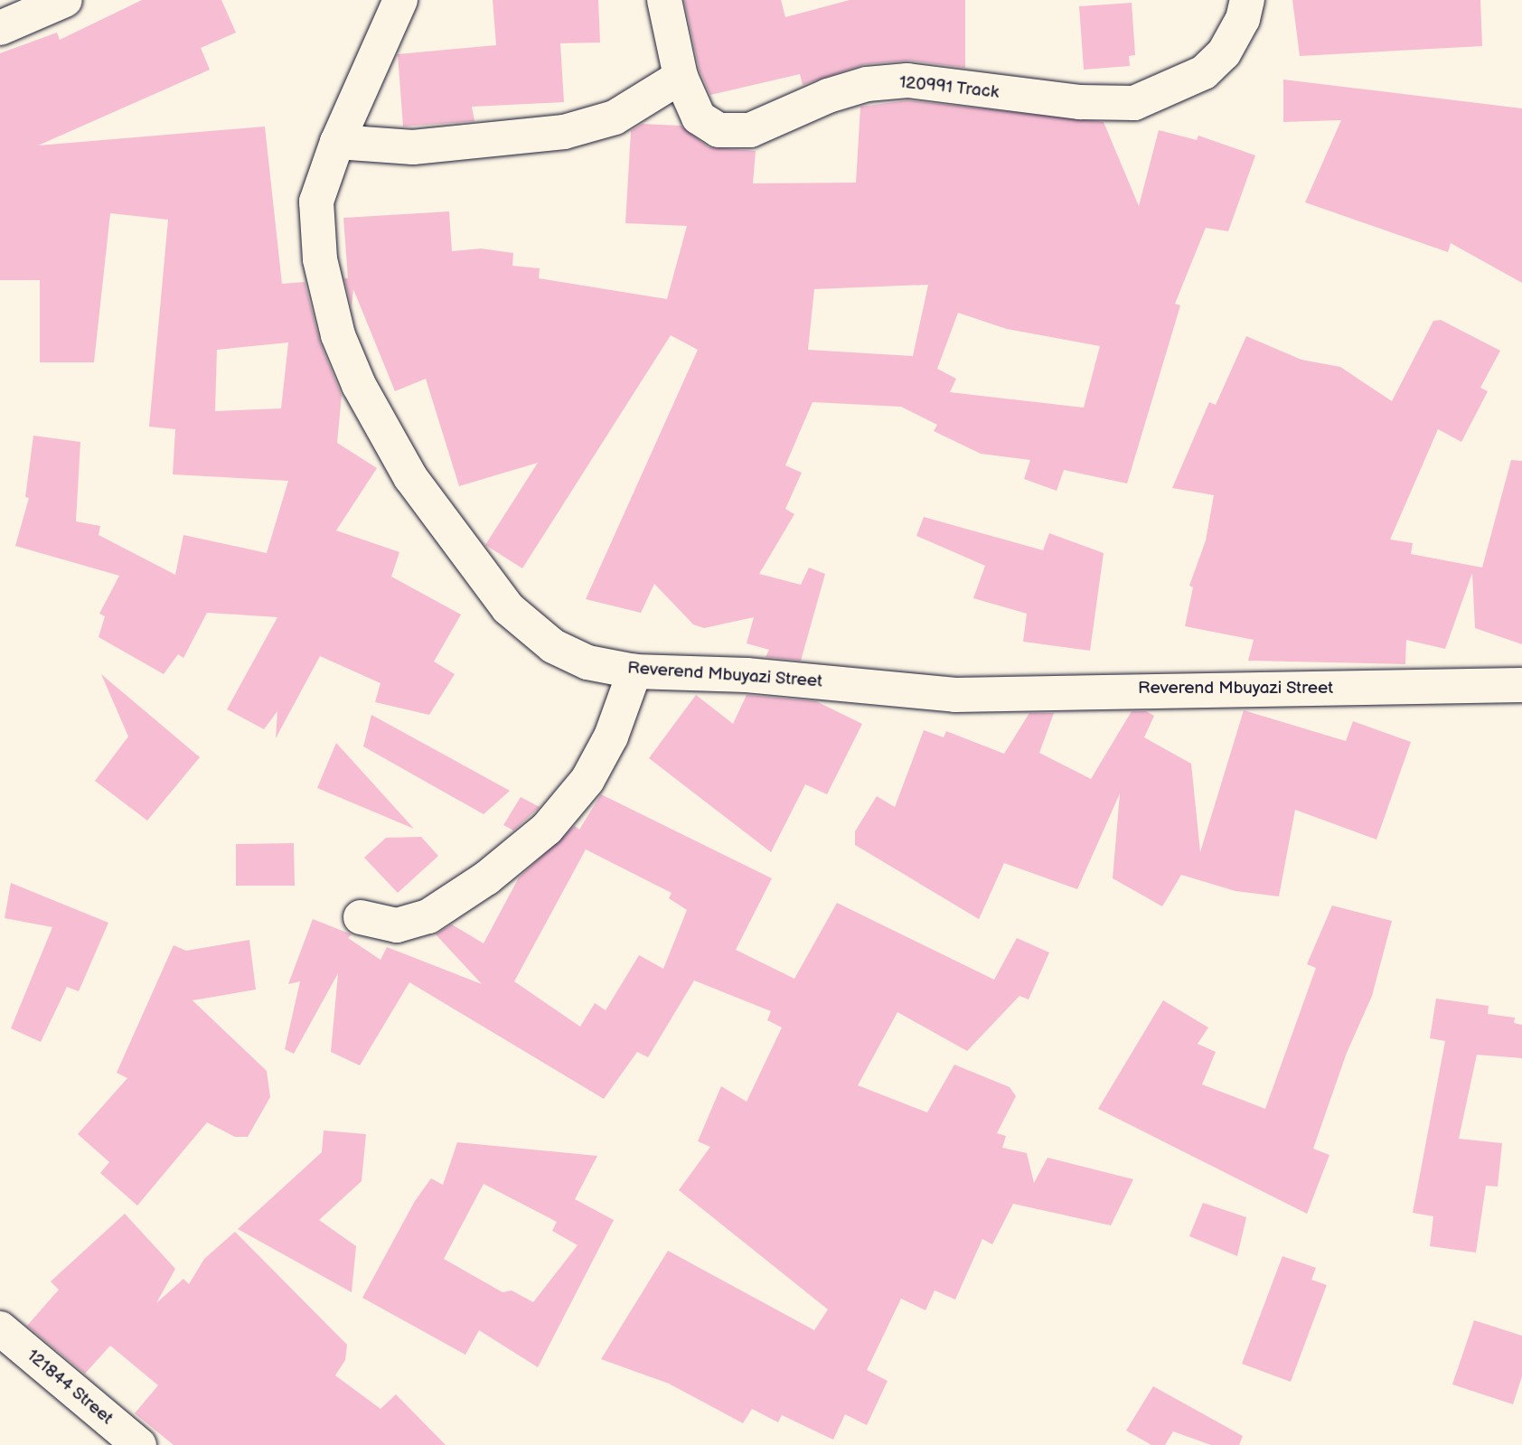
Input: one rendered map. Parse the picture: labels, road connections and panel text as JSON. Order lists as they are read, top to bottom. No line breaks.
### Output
{"streets":{"street":["120991 Track","Reverend Mbuyazi Street","121844 Street"]}}
